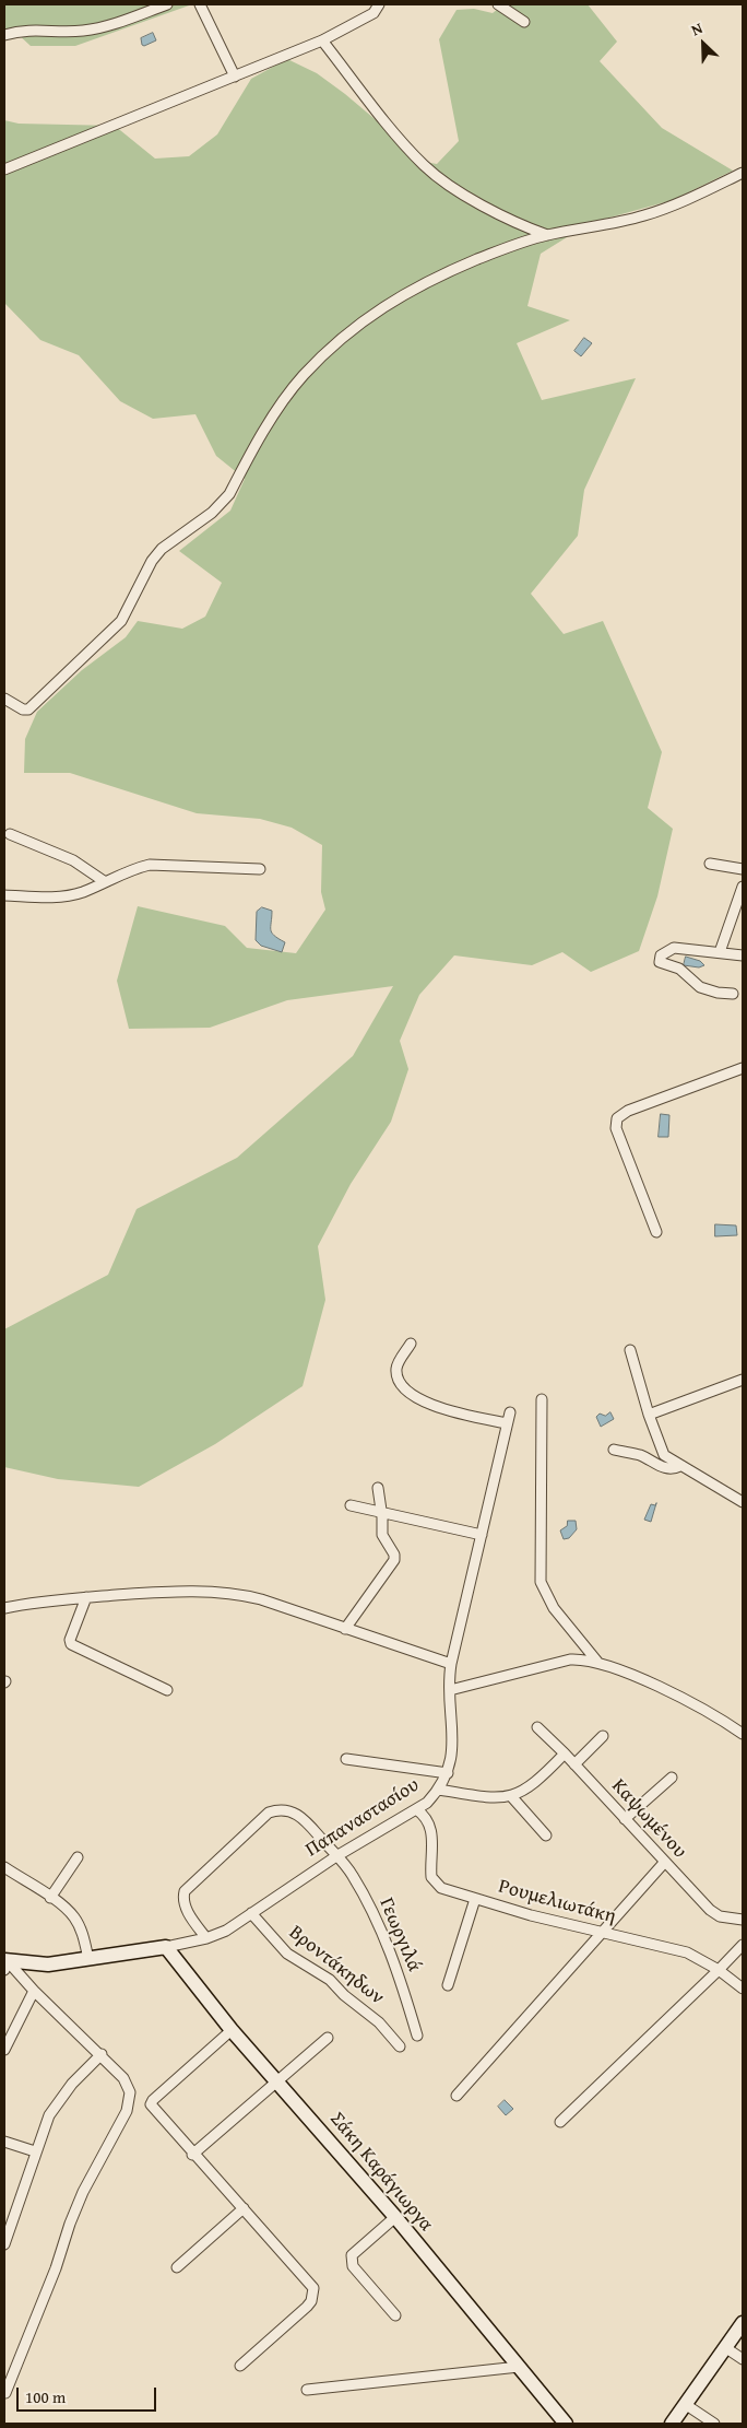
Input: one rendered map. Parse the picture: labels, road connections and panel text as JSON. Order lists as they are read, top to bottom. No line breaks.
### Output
{"streets":{"street":["Παπαναστασίου","Καψωμένου","Ρουμελιωτάκη","Γεωργιλά","Βροντάκηδων","Σάκη Καράγιωργα"]},"crossings":[["Παπαναστασίου","Ρουμελιωτάκη"],["Παπαναστασίου","Γεωργιλά"],["Παπαναστασίου","Βροντάκηδων"],["Παπαναστασίου","Σάκη Καράγιωργα"]],"scale_bar":"100 m","north":"top left"}
